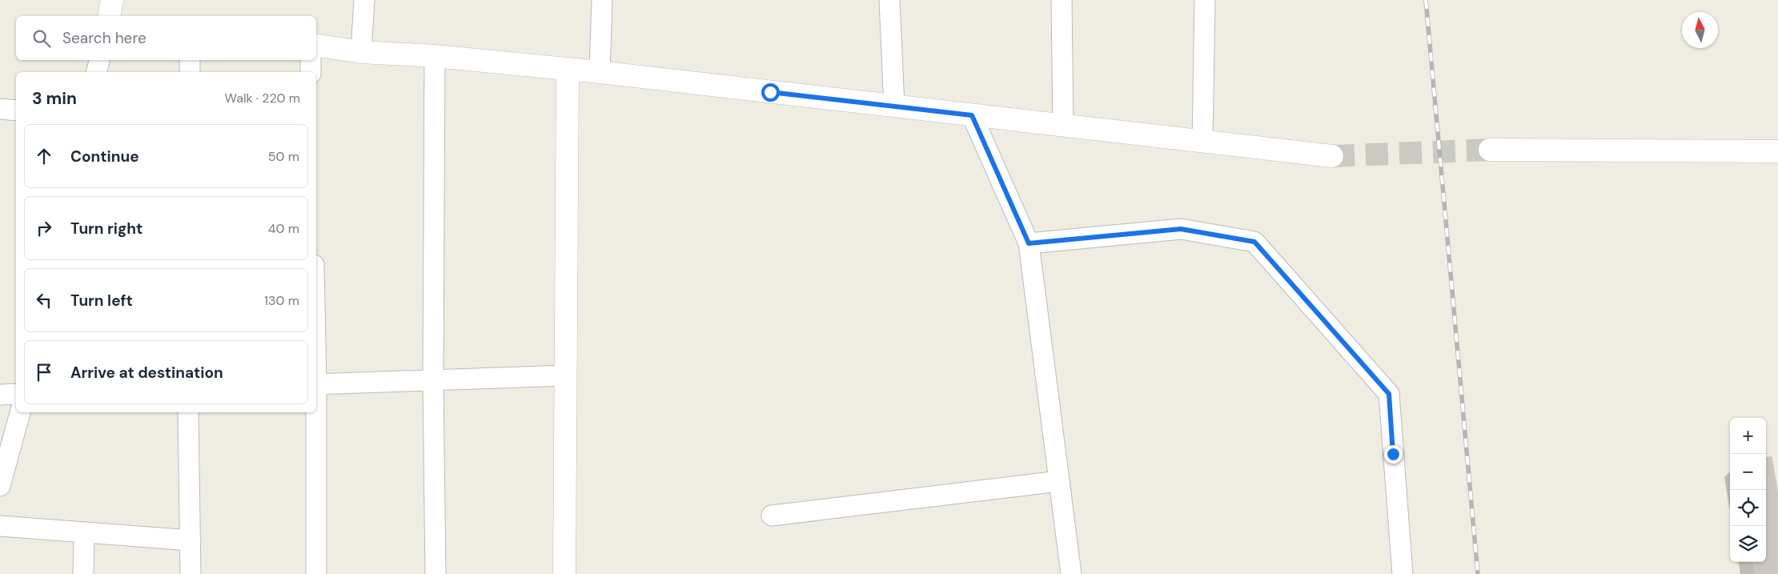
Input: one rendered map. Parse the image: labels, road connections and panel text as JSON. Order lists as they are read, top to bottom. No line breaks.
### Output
{"north":"top","page":{"search":"Search here","heading":["3 min","Walk · 220 m"],"list":[["Continue","50 m"],["Turn right","40 m"],["Turn left","130 m"],"Arrive at destination"],"map_buttons":["+","−"]}}
